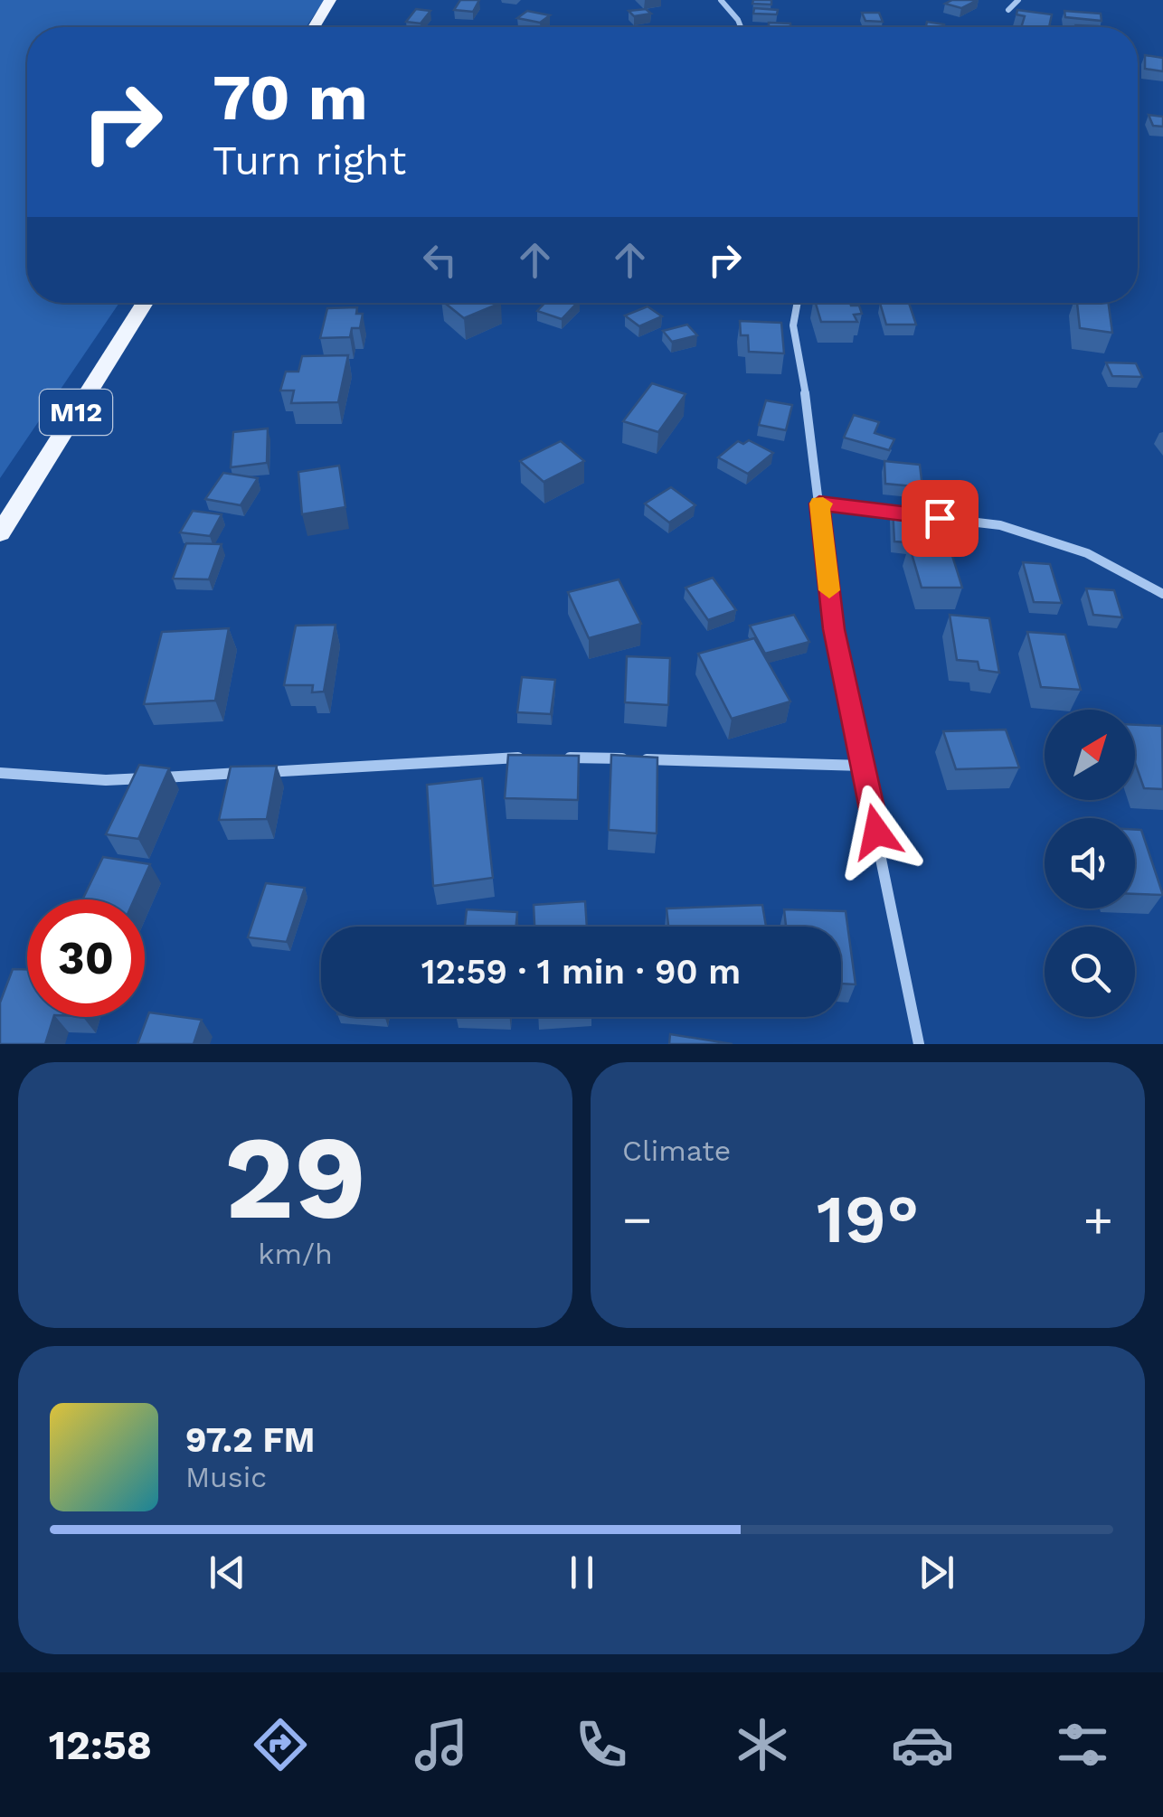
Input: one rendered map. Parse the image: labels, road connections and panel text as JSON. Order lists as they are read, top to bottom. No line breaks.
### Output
{"streets":{"main road":["M12"]},"north":"top right","page":{"turn":["70 m","Turn right"],"limit":"30","trip":"12:59 · 1 min · 90 m","tile":[["29","km/h"],"Climate"],"heat":["−","19°","+"],"song":["97.2 FM","Music"],"tabs":"12:58"}}
